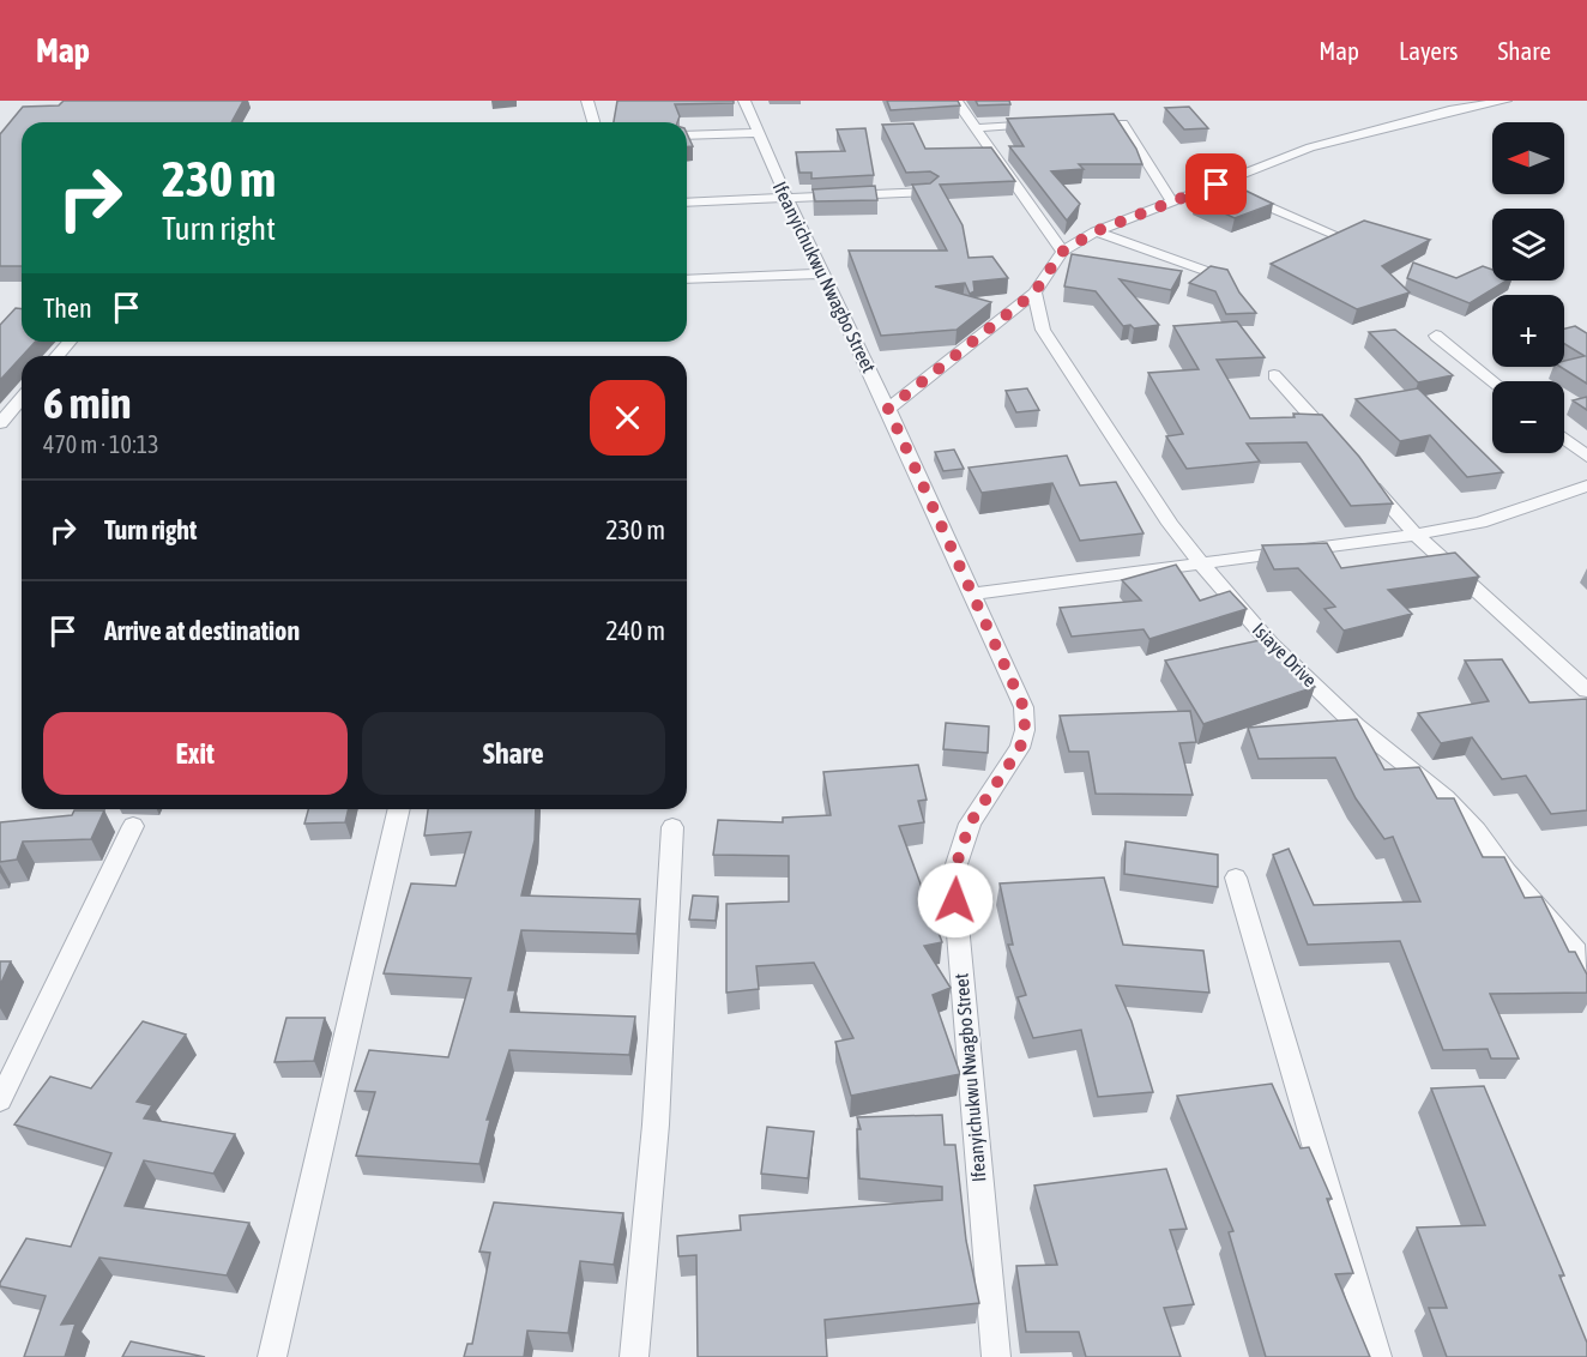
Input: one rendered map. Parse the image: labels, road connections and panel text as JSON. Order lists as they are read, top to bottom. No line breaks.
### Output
{"streets":{"street":["Ifeanyichukwu Nwagbo Street","Isiaye Drive"]},"north":"left","page":{"header":"Map","nav":["Map","Layers","Share"],"map_buttons":["+","−"],"turn":["230 m","Turn right"],"then":"Then","heading":["6 min","470 m · 10:13"],"list":[{"name":"Turn right","value":"230 m"},{"name":"Arrive at destination","value":"240 m"}],"buttons":["Exit","Share"]}}
